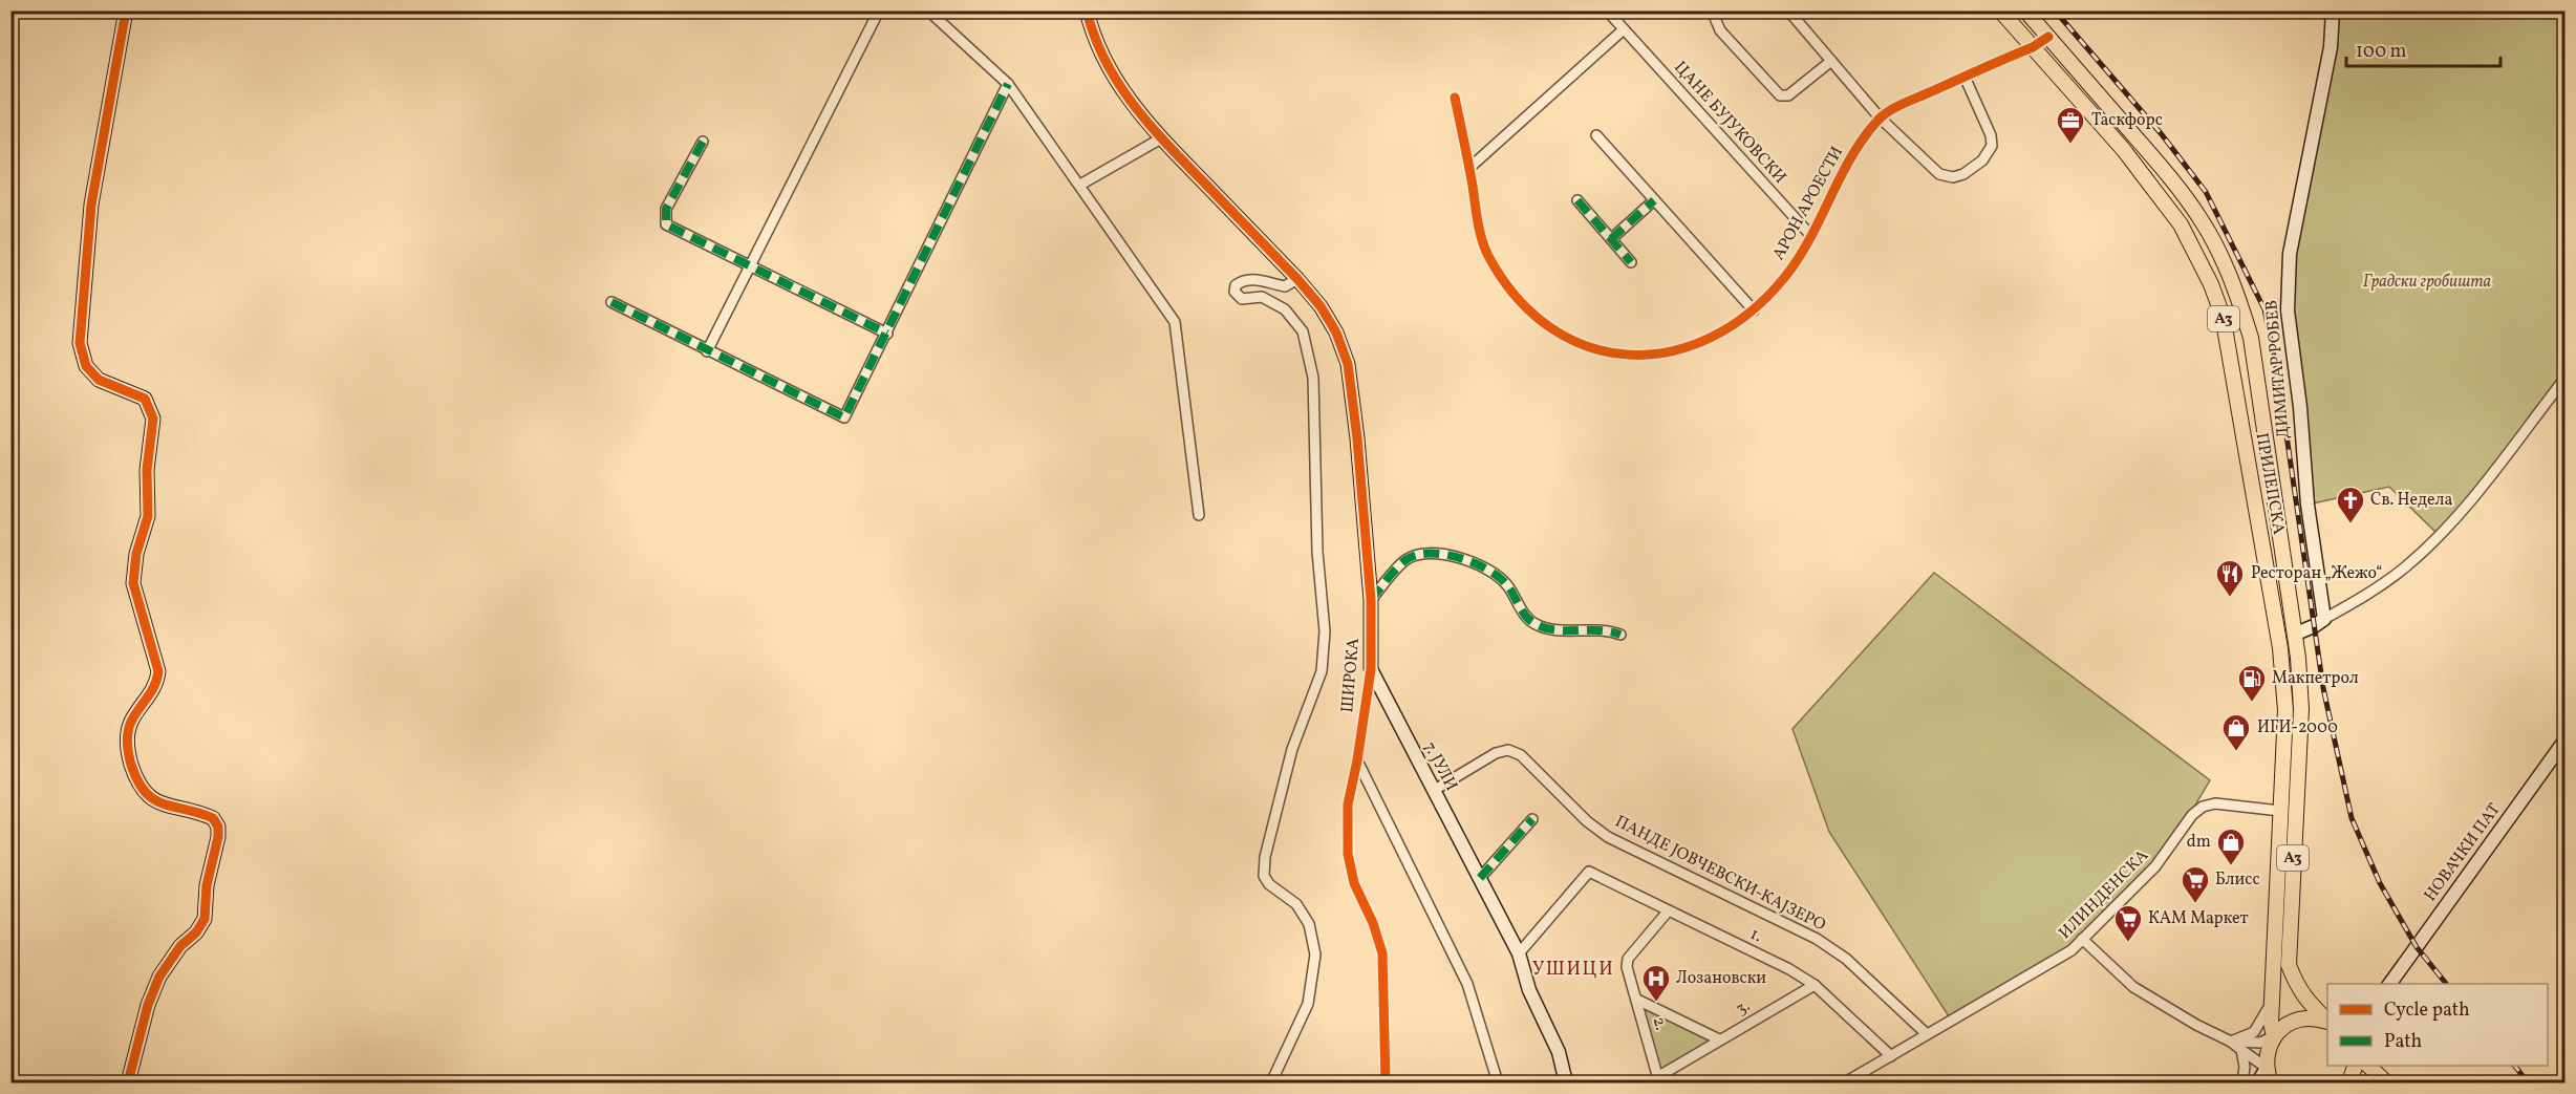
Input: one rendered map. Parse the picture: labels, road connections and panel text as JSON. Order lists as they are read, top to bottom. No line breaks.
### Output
{"streets":{"main road":["A3","ПРИЛЕПСКА"],"street":["ЦАНЕ БУЈУКОВСКИ","АРОН АРОЕСТИ","ДИМИТАР РОБЕВ","ШИРОКА","7. ЈУЛИ","НОВАЧКИ ПАТ","ПАНДЕ ЈОВЧЕВСКИ-КАЈЗЕРО","ИЛИНДЕНСКА","1.","3.","2."]},"crossings":[["ЦАНЕ БУЈУКОВСКИ","АРОН АРОЕСТИ"],["АРОН АРОЕСТИ","ПРИЛЕПСКА"],["A3","ПРИЛЕПСКА"],["ПРИЛЕПСКА","ИЛИНДЕНСКА"],["ШИРОКА","7. ЈУЛИ"],["7. ЈУЛИ","ПАНДЕ ЈОВЧЕВСКИ-КАЈЗЕРО"],["7. ЈУЛИ","1."],["ПАНДЕ ЈОВЧЕВСКИ-КАЈЗЕРО","ИЛИНДЕНСКА"],["ИЛИНДЕНСКА","1."],["1.","3."],["1.","2."],["3.","2."]],"districts":["УШИЦИ"],"parks":["Градски гробишта"],"places":{"office":["Таскфорс"],"church":["Св. Недела"],"restaurant":["Ресторан „Жежо“"],"fuel station":["Макпетрол"],"shop":["ИГИ-2000","dm"],"supermarket":["Блисс","КАМ Маркет"],"hospital":["Лозановски"]},"legend":["Cycle path","Path"],"scale_bar":"100 m"}
